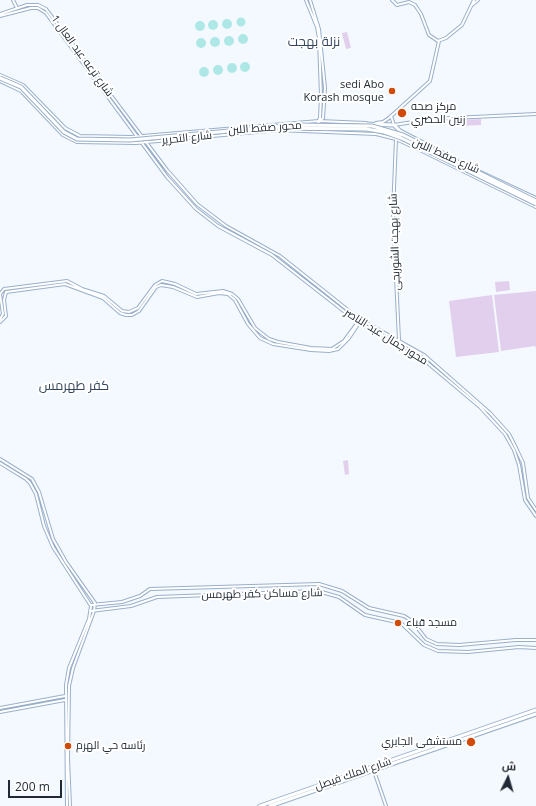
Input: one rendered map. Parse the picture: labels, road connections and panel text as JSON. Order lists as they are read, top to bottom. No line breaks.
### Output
{"streets":{"main road":["محور صفط اللبن","شارع الملك فيصل"],"street":["شارع ترعه عبد العال 1","شارع التحرير","شارع صفط اللبن","شارع بهجت الشوربجى","محور جمال عبد الناصر","شارع مساكن كفر طهرمس"]},"crossings":[["شارع ترعه عبد العال 1","شارع التحرير"],["شارع ترعه عبد العال 1","محور جمال عبد الناصر"],["محور صفط اللبن","شارع التحرير"],["محور صفط اللبن","شارع صفط اللبن"],["شارع التحرير","شارع صفط اللبن"],["شارع التحرير","شارع بهجت الشوربجى"],["شارع التحرير","محور جمال عبد الناصر"],["شارع بهجت الشوربجى","محور جمال عبد الناصر"]],"districts":["نزلة بهجت","كفر طهرمس"],"places":["sedi Abo Korash mosque","مركز صحه زنين الحضري","مسجد قباء","مستشفى الجابري","رئاسه حي الهرم"],"scale_bar":"200 m","north":"top"}
